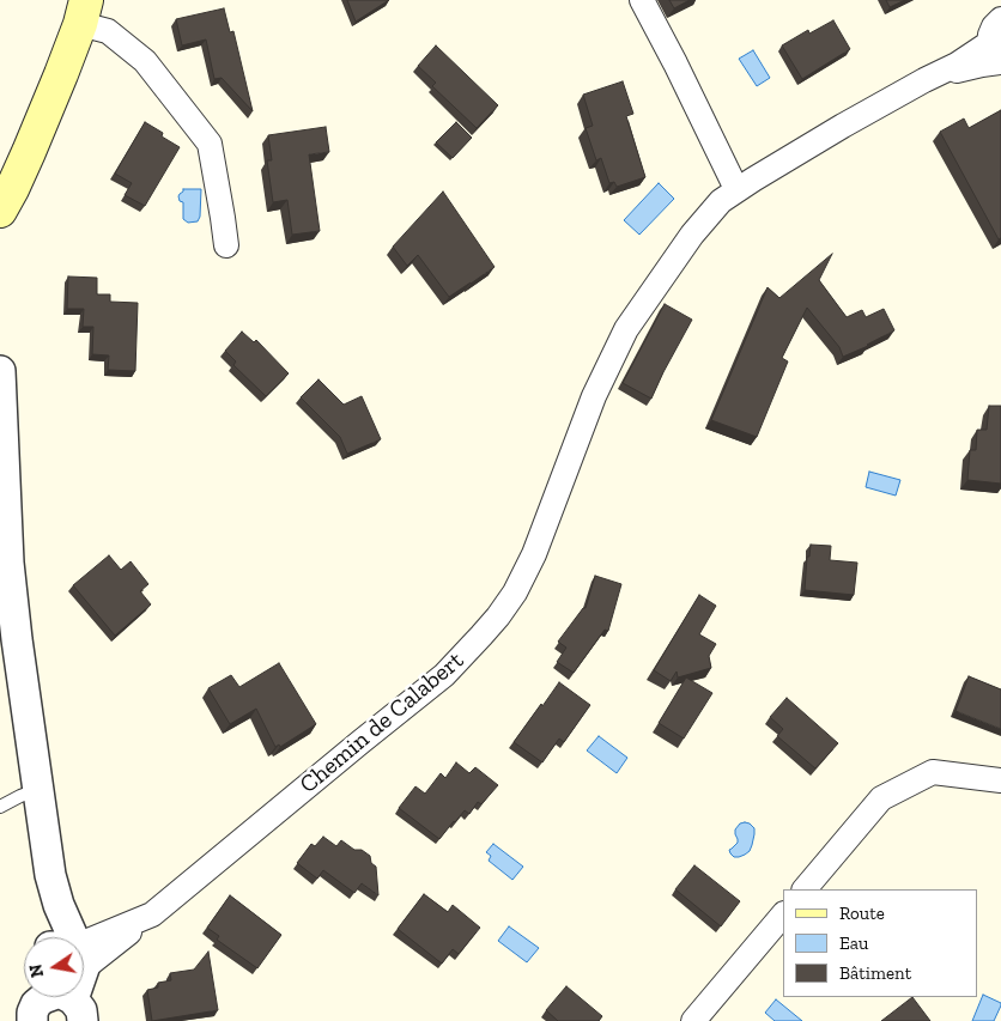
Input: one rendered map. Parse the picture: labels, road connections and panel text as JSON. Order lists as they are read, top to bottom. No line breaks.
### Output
{"streets":{"street":["Chemin de Calabert"]},"legend":["Route","Eau","Bâtiment"],"north":"left"}
